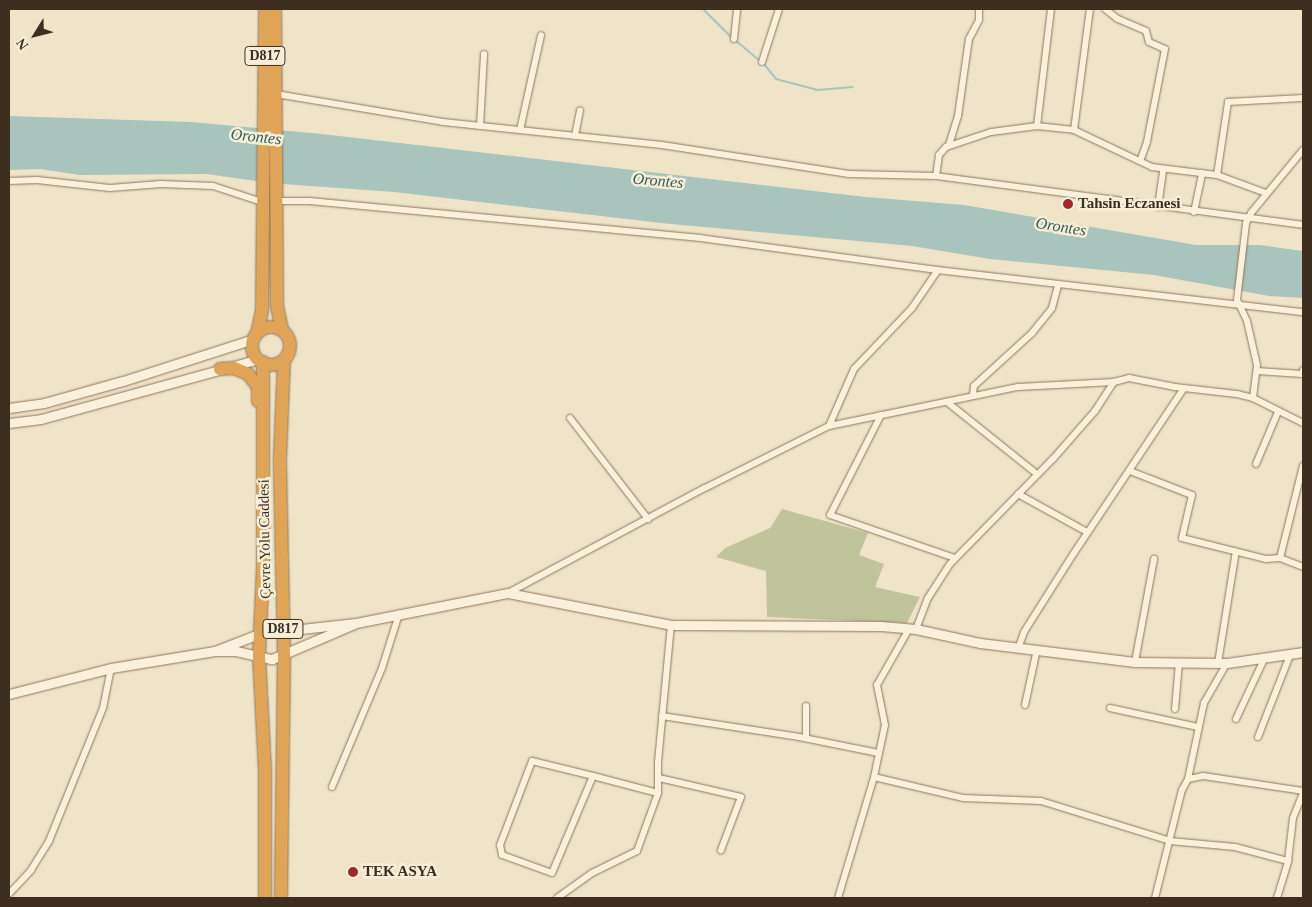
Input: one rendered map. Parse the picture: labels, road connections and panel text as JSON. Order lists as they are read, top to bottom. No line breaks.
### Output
{"streets":{"highway":["D817","Çevre Yolu Caddesi"]},"water":["Orontes"],"places":["Tahsin Eczanesi","TEK ASYA"],"north":"bottom left"}
